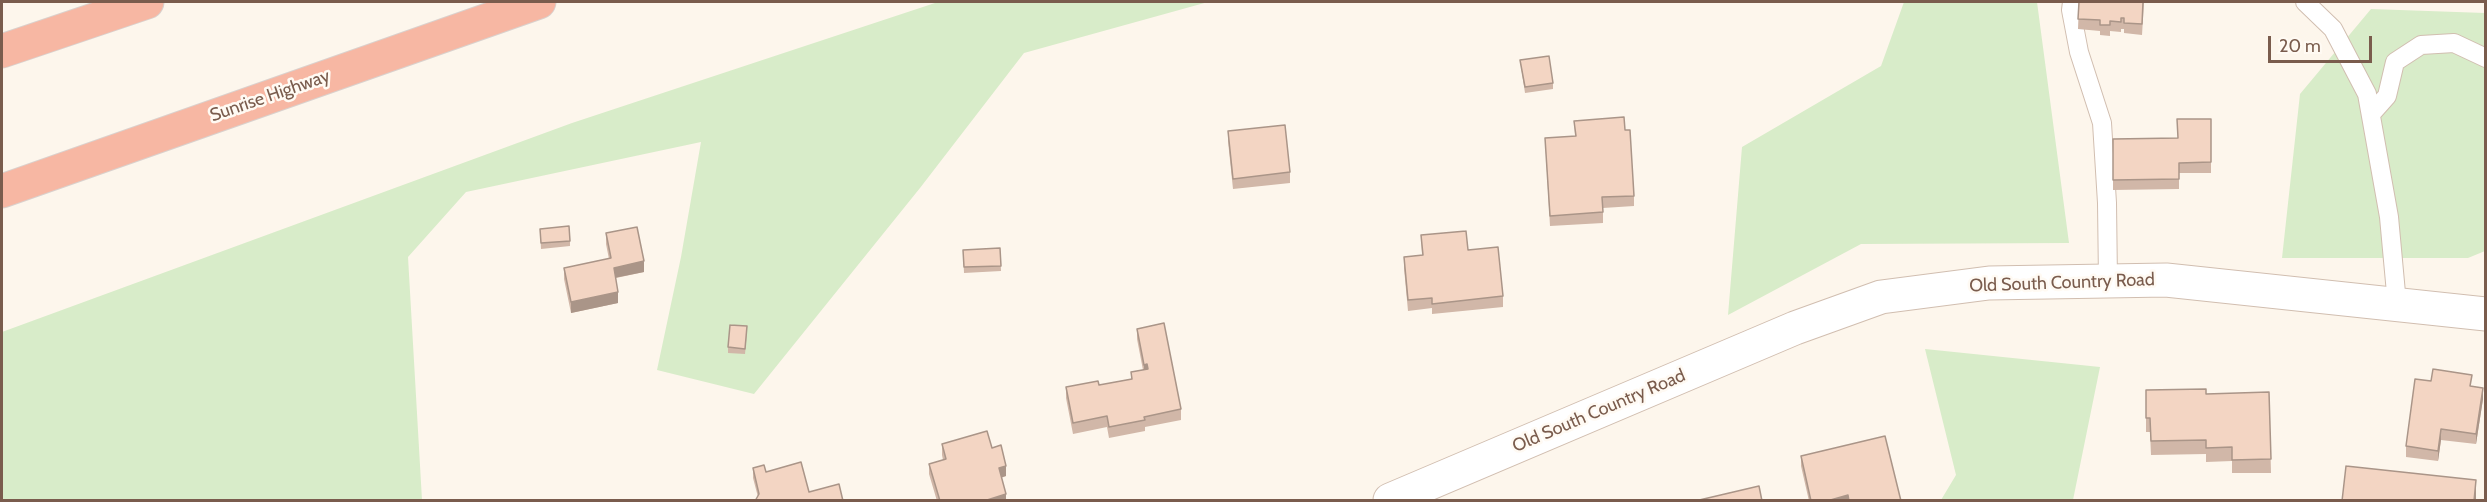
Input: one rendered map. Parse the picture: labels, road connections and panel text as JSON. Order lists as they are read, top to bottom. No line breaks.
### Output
{"streets":{"highway":["Sunrise Highway"],"street":["Old South Country Road"]},"scale_bar":"20 m"}
